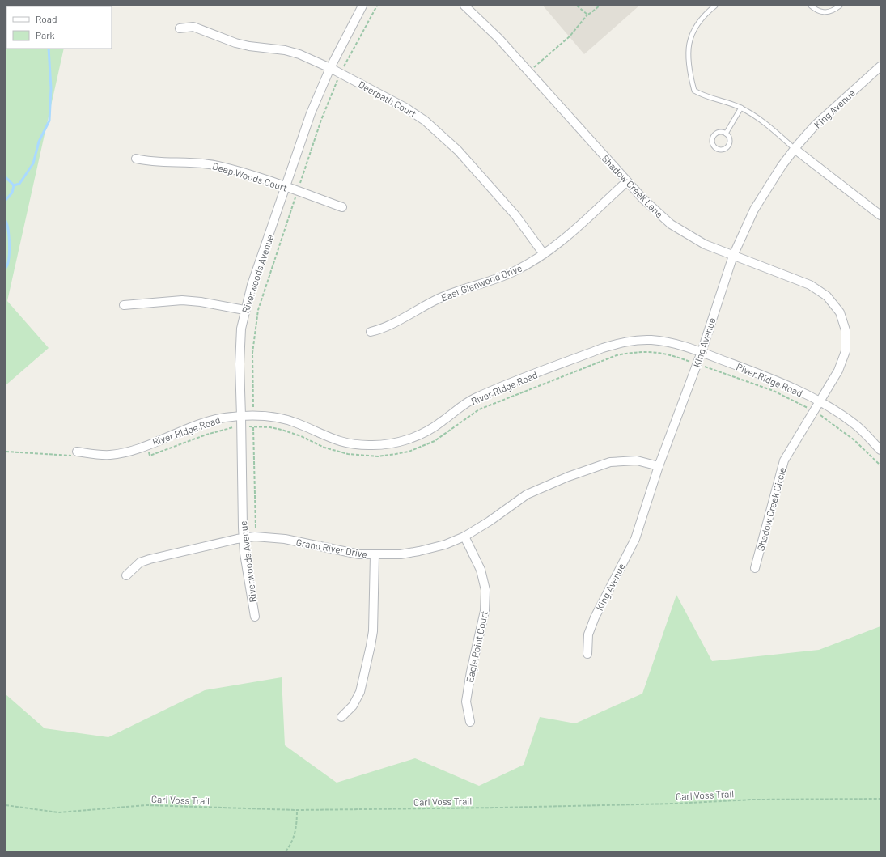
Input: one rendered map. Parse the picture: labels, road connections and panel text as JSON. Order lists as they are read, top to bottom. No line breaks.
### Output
{"streets":{"street":["Deerpath Court","King Avenue","Deep Woods Court","Shadow Creek Lane","Riverwoods Avenue","East Glenwood Drive","River Ridge Road","Shadow Creek Circle","Grand River Drive","Eagle Point Court"],"path":["Carl Voss Trail"]},"crossings":[["Deerpath Court","Riverwoods Avenue"],["Deerpath Court","East Glenwood Drive"],["King Avenue","Shadow Creek Lane"],["King Avenue","River Ridge Road"],["King Avenue","Grand River Drive"],["Deep Woods Court","Riverwoods Avenue"],["Shadow Creek Lane","East Glenwood Drive"],["Shadow Creek Lane","River Ridge Road"],["Shadow Creek Lane","Shadow Creek Circle"],["Riverwoods Avenue","River Ridge Road"],["Riverwoods Avenue","Grand River Drive"],["River Ridge Road","Shadow Creek Circle"],["Grand River Drive","Eagle Point Court"]],"legend":["Road","Park"]}
